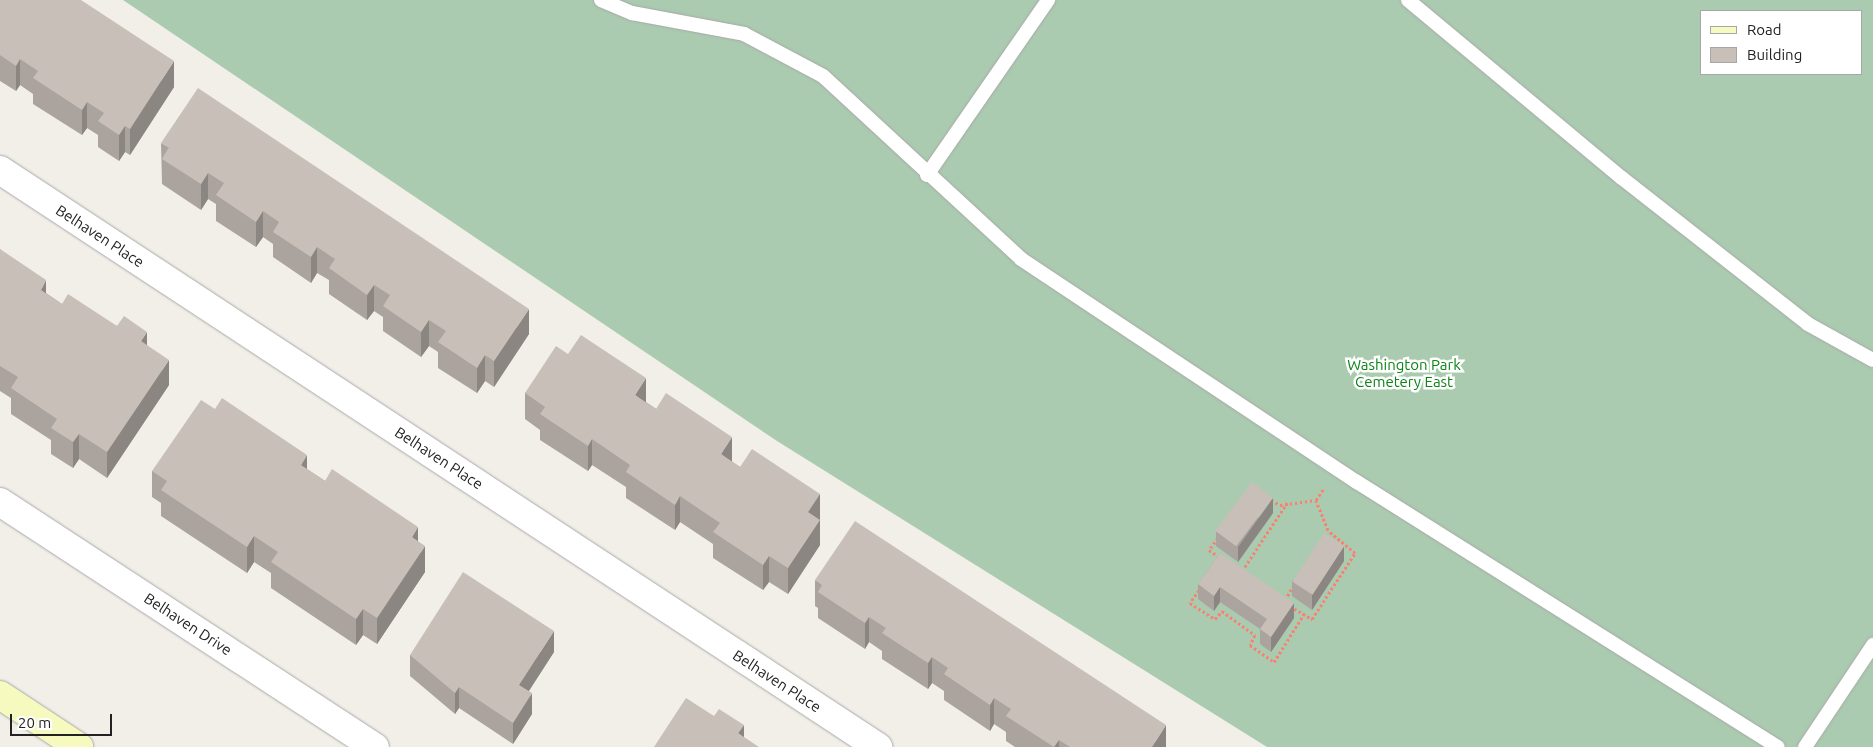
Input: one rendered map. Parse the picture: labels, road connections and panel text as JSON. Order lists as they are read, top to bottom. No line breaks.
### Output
{"streets":{"street":["Belhaven Place","Belhaven Drive"]},"parks":["Washington Park Cemetery East"],"legend":["Road","Building"],"scale_bar":"20 m"}
